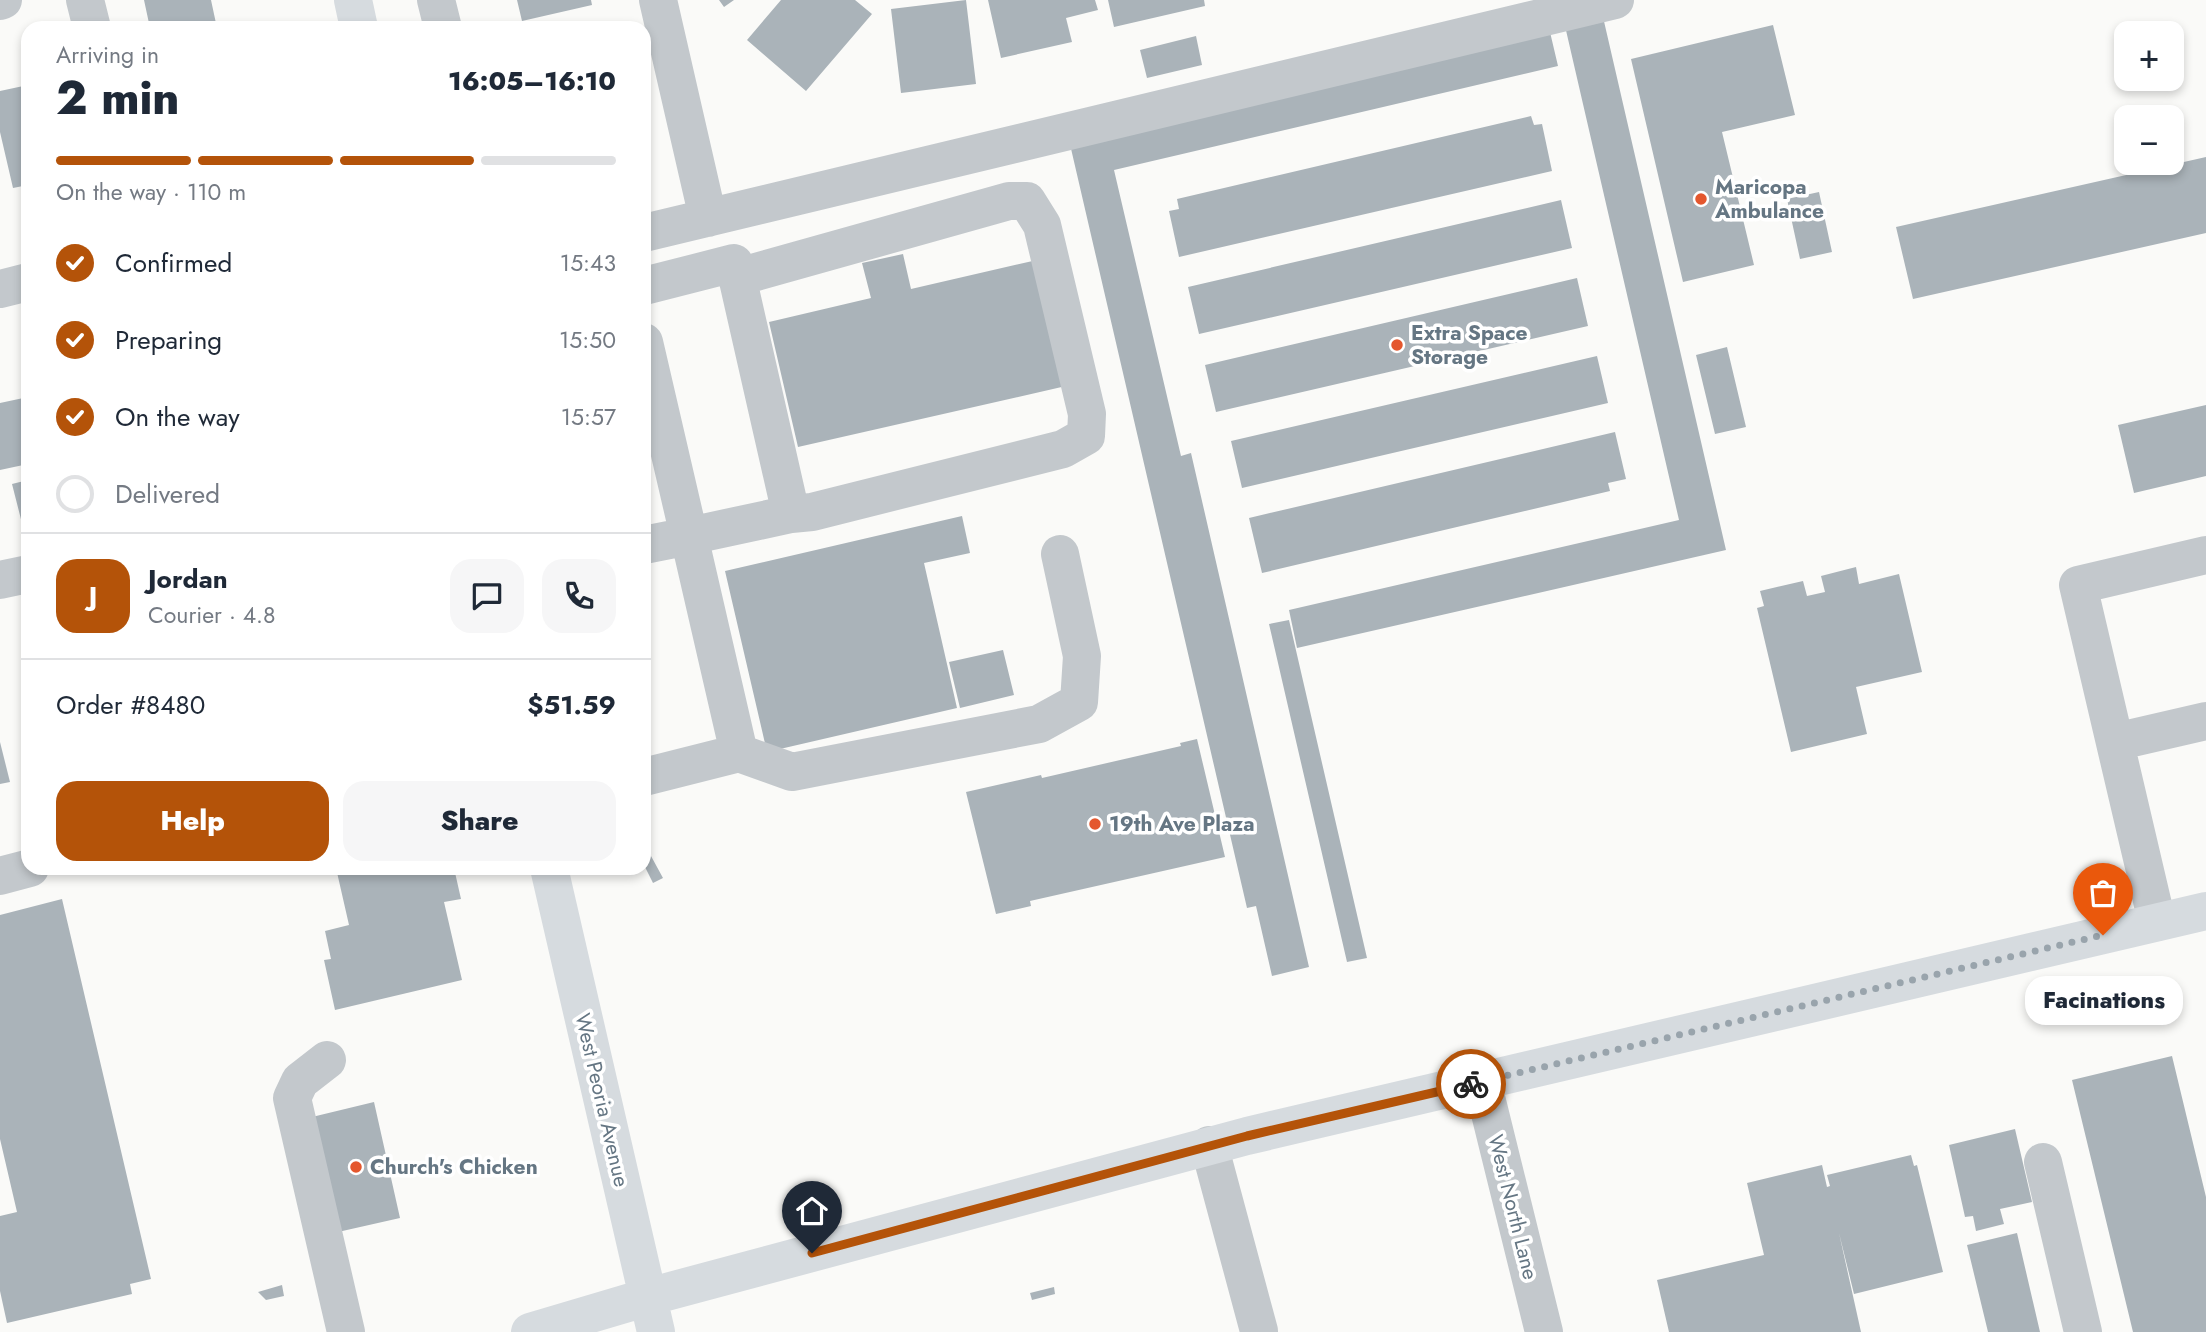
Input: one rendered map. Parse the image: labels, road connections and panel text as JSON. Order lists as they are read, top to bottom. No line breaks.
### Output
{"streets":{"main road":["West Peoria Avenue"],"street":["West North Lane"]},"places":["Maricopa Ambulance","Extra Space Storage","19th Ave Plaza","Facinations","Church's Chicken"],"page":{"map_buttons":["+","−"],"heading":["2 min","Arriving in","16:05–16:10"],"panel":["Jordan","Courier · 4.8","Order #8480","$51.59"],"bar":"On the way · 110 m","list":[["Confirmed","15:43"],["Preparing","15:50"],["On the way","15:57"],"Delivered"],"round":"J","buttons":["Help","Share"],"bubble":"Facinations"}}
